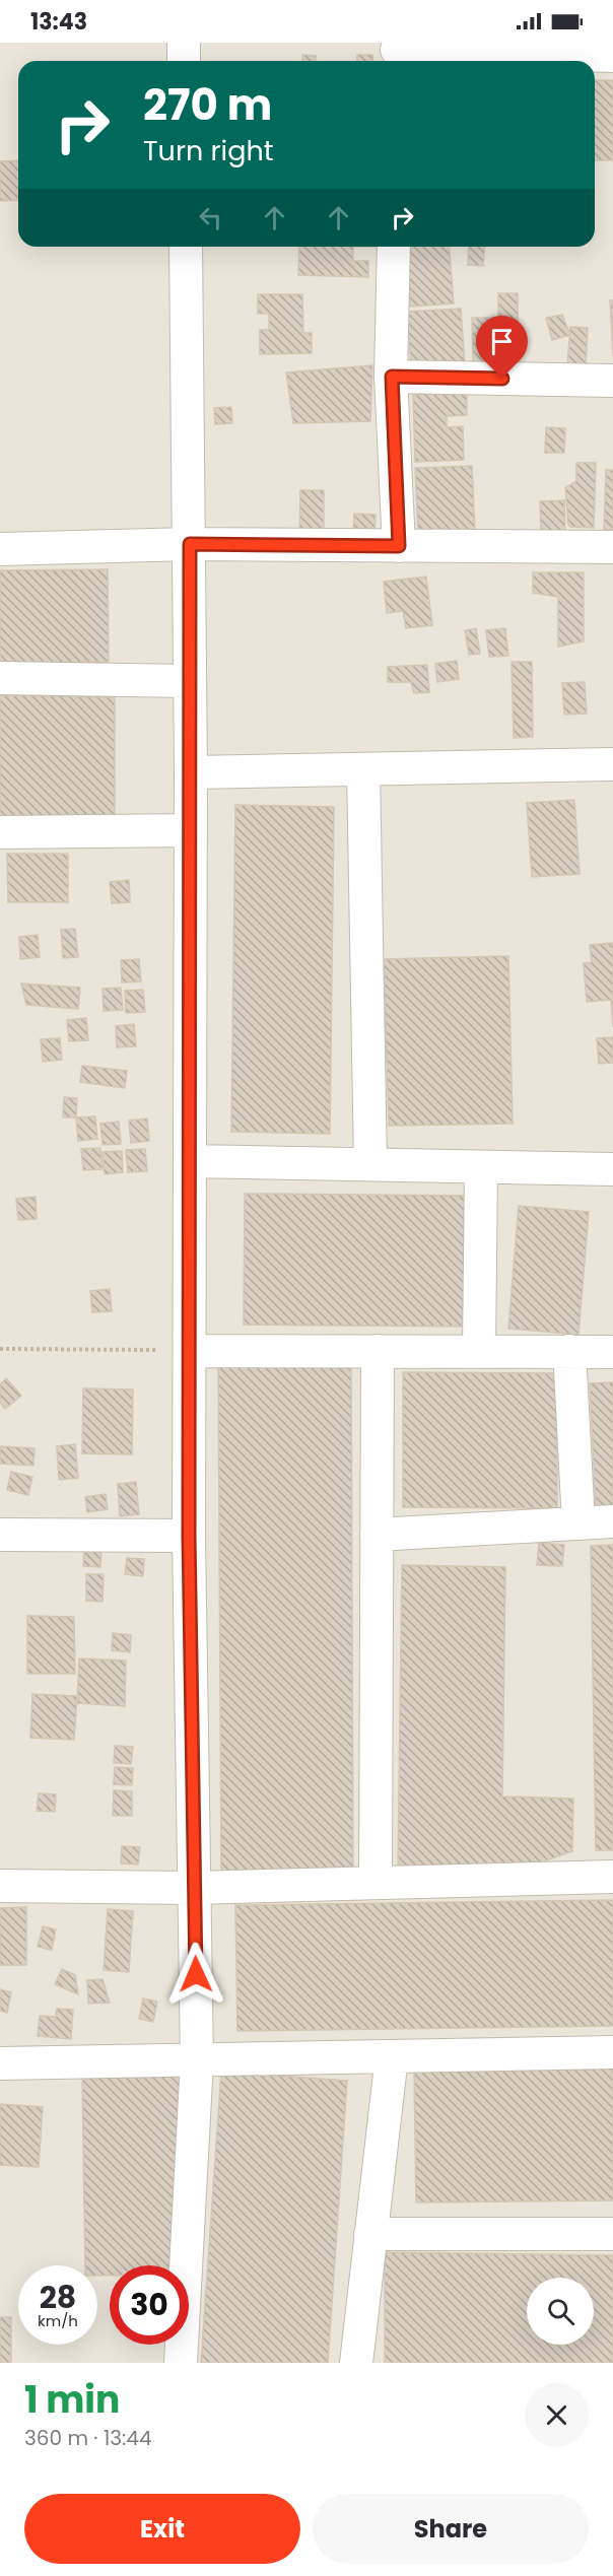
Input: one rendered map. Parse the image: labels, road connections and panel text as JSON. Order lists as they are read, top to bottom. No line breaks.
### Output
{"page":{"status":"13:43","turn":["270 m","Turn right"],"speed":"28 km/h","limit":"30","heading":["1 min","360 m · 13:44"],"buttons":["Exit","Share"]}}
